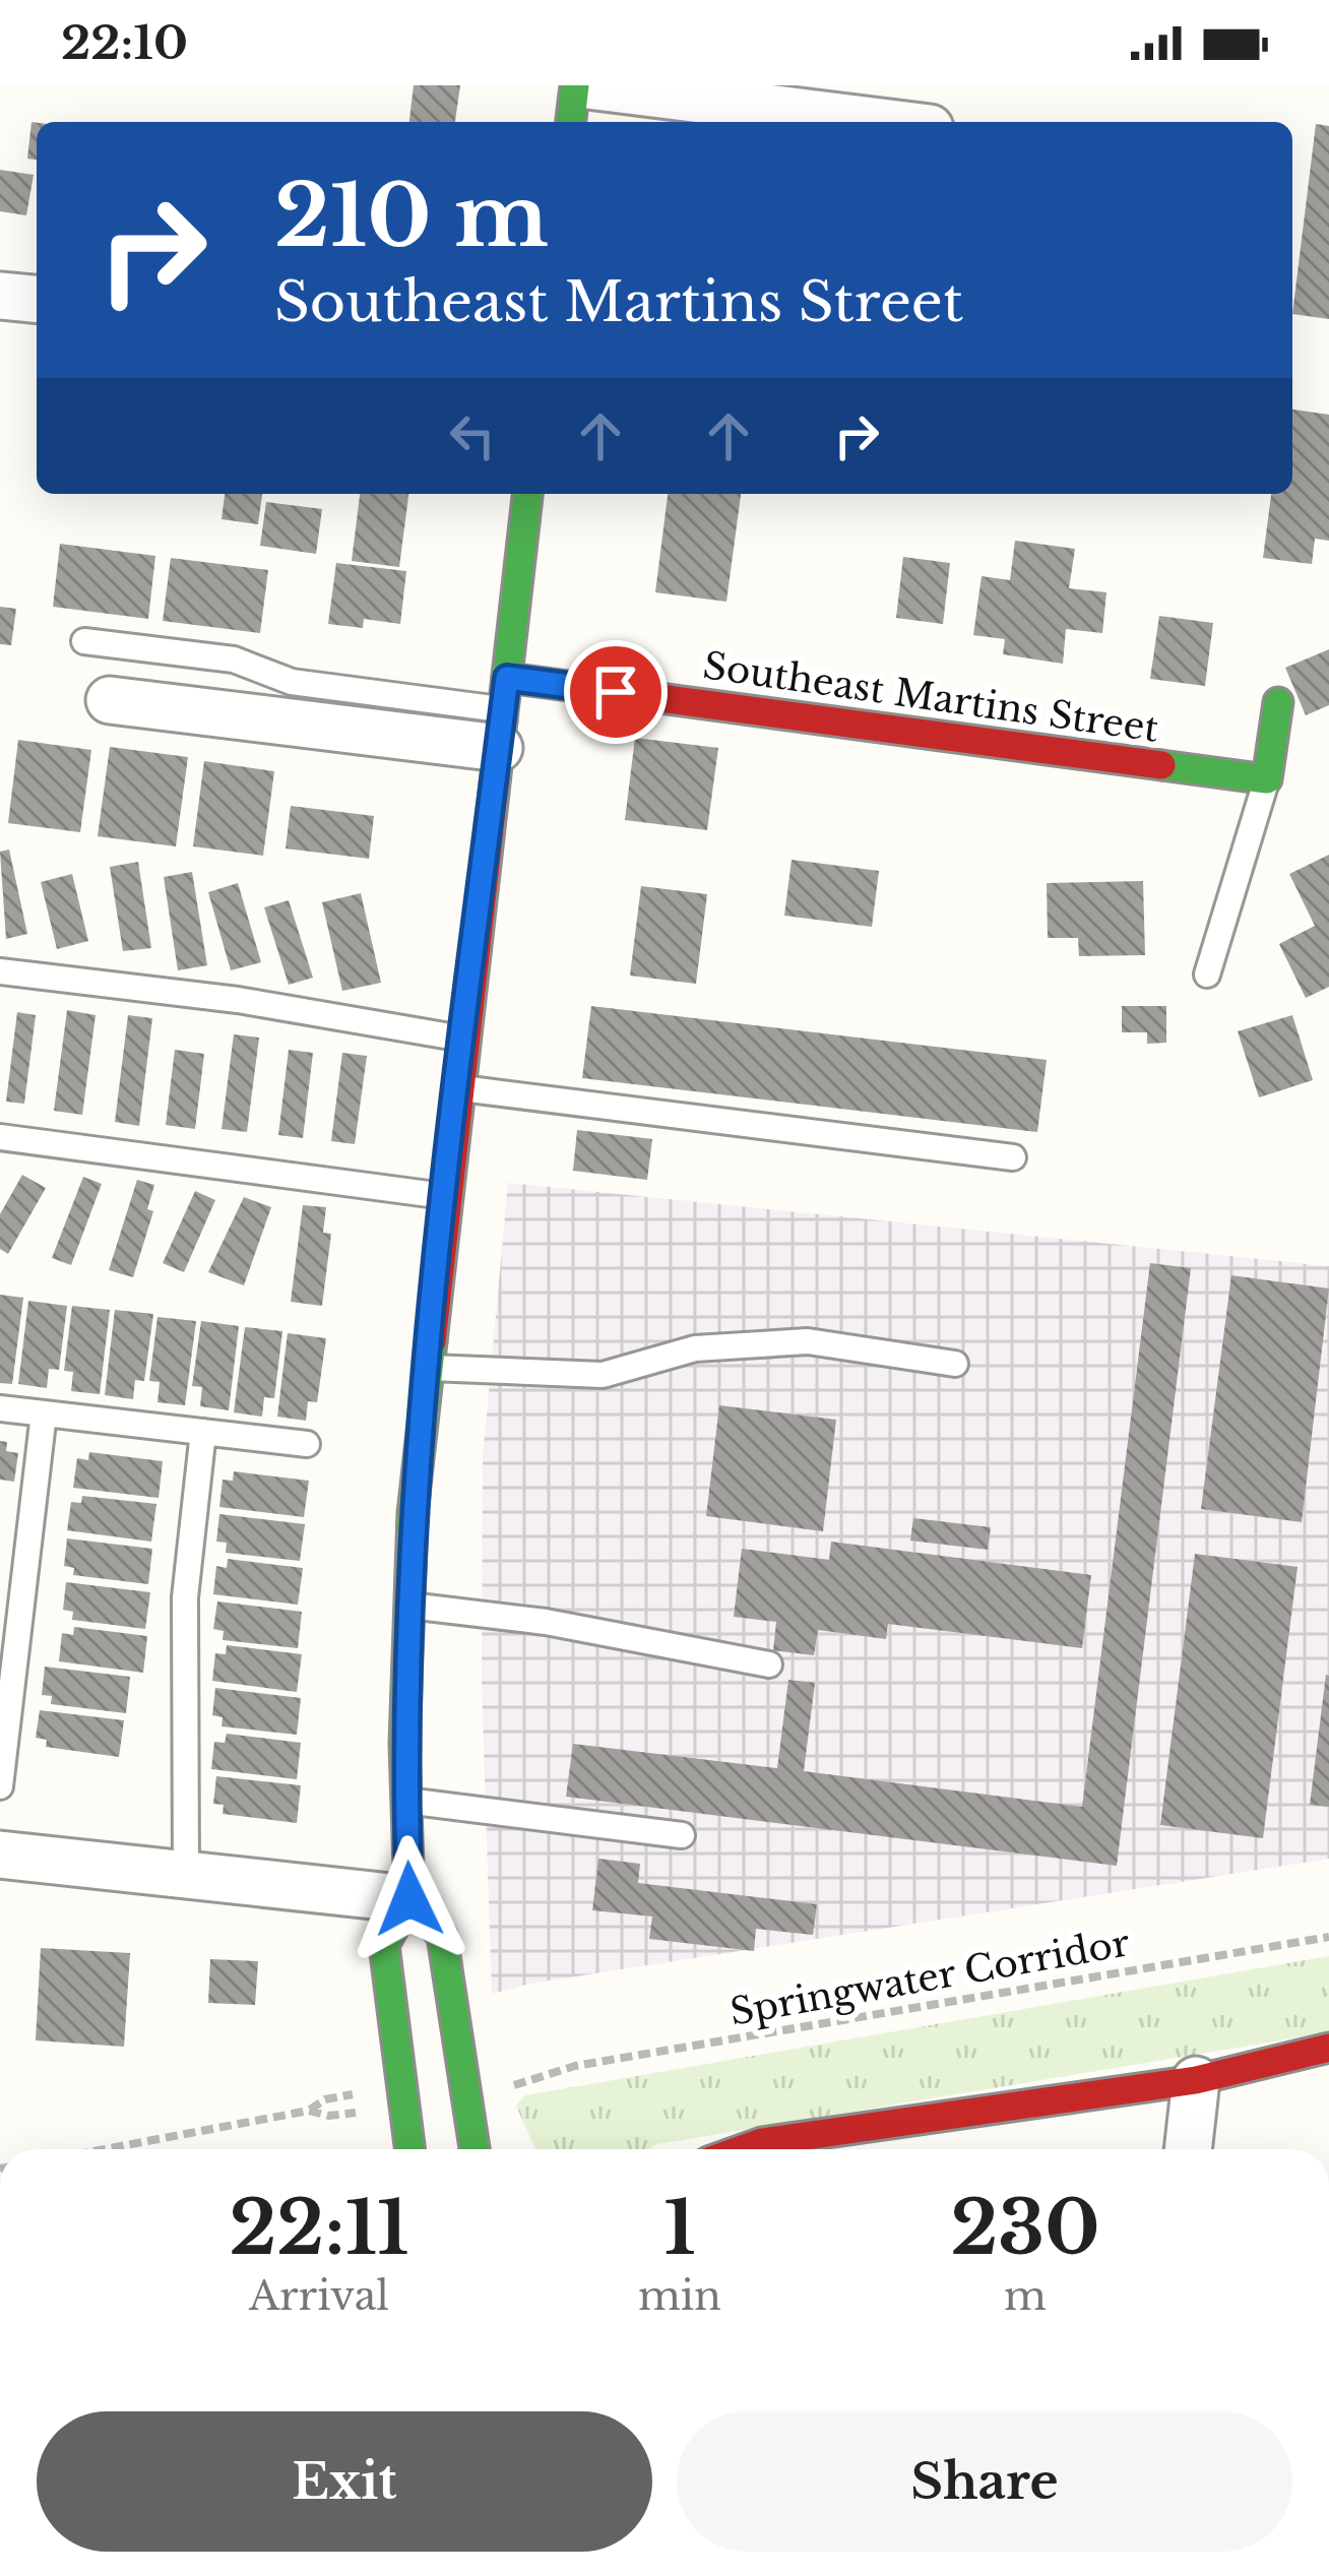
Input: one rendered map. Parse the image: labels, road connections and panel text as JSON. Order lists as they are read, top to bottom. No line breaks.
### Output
{"streets":{"main road":["Southeast Martins Street"],"path":["Springwater Corridor"]},"page":{"status":"22:10","turn":["210 m","Southeast Martins Street"],"eta":["22:11","Arrival","1","min","230","m"],"buttons":["Exit","Share"]}}
